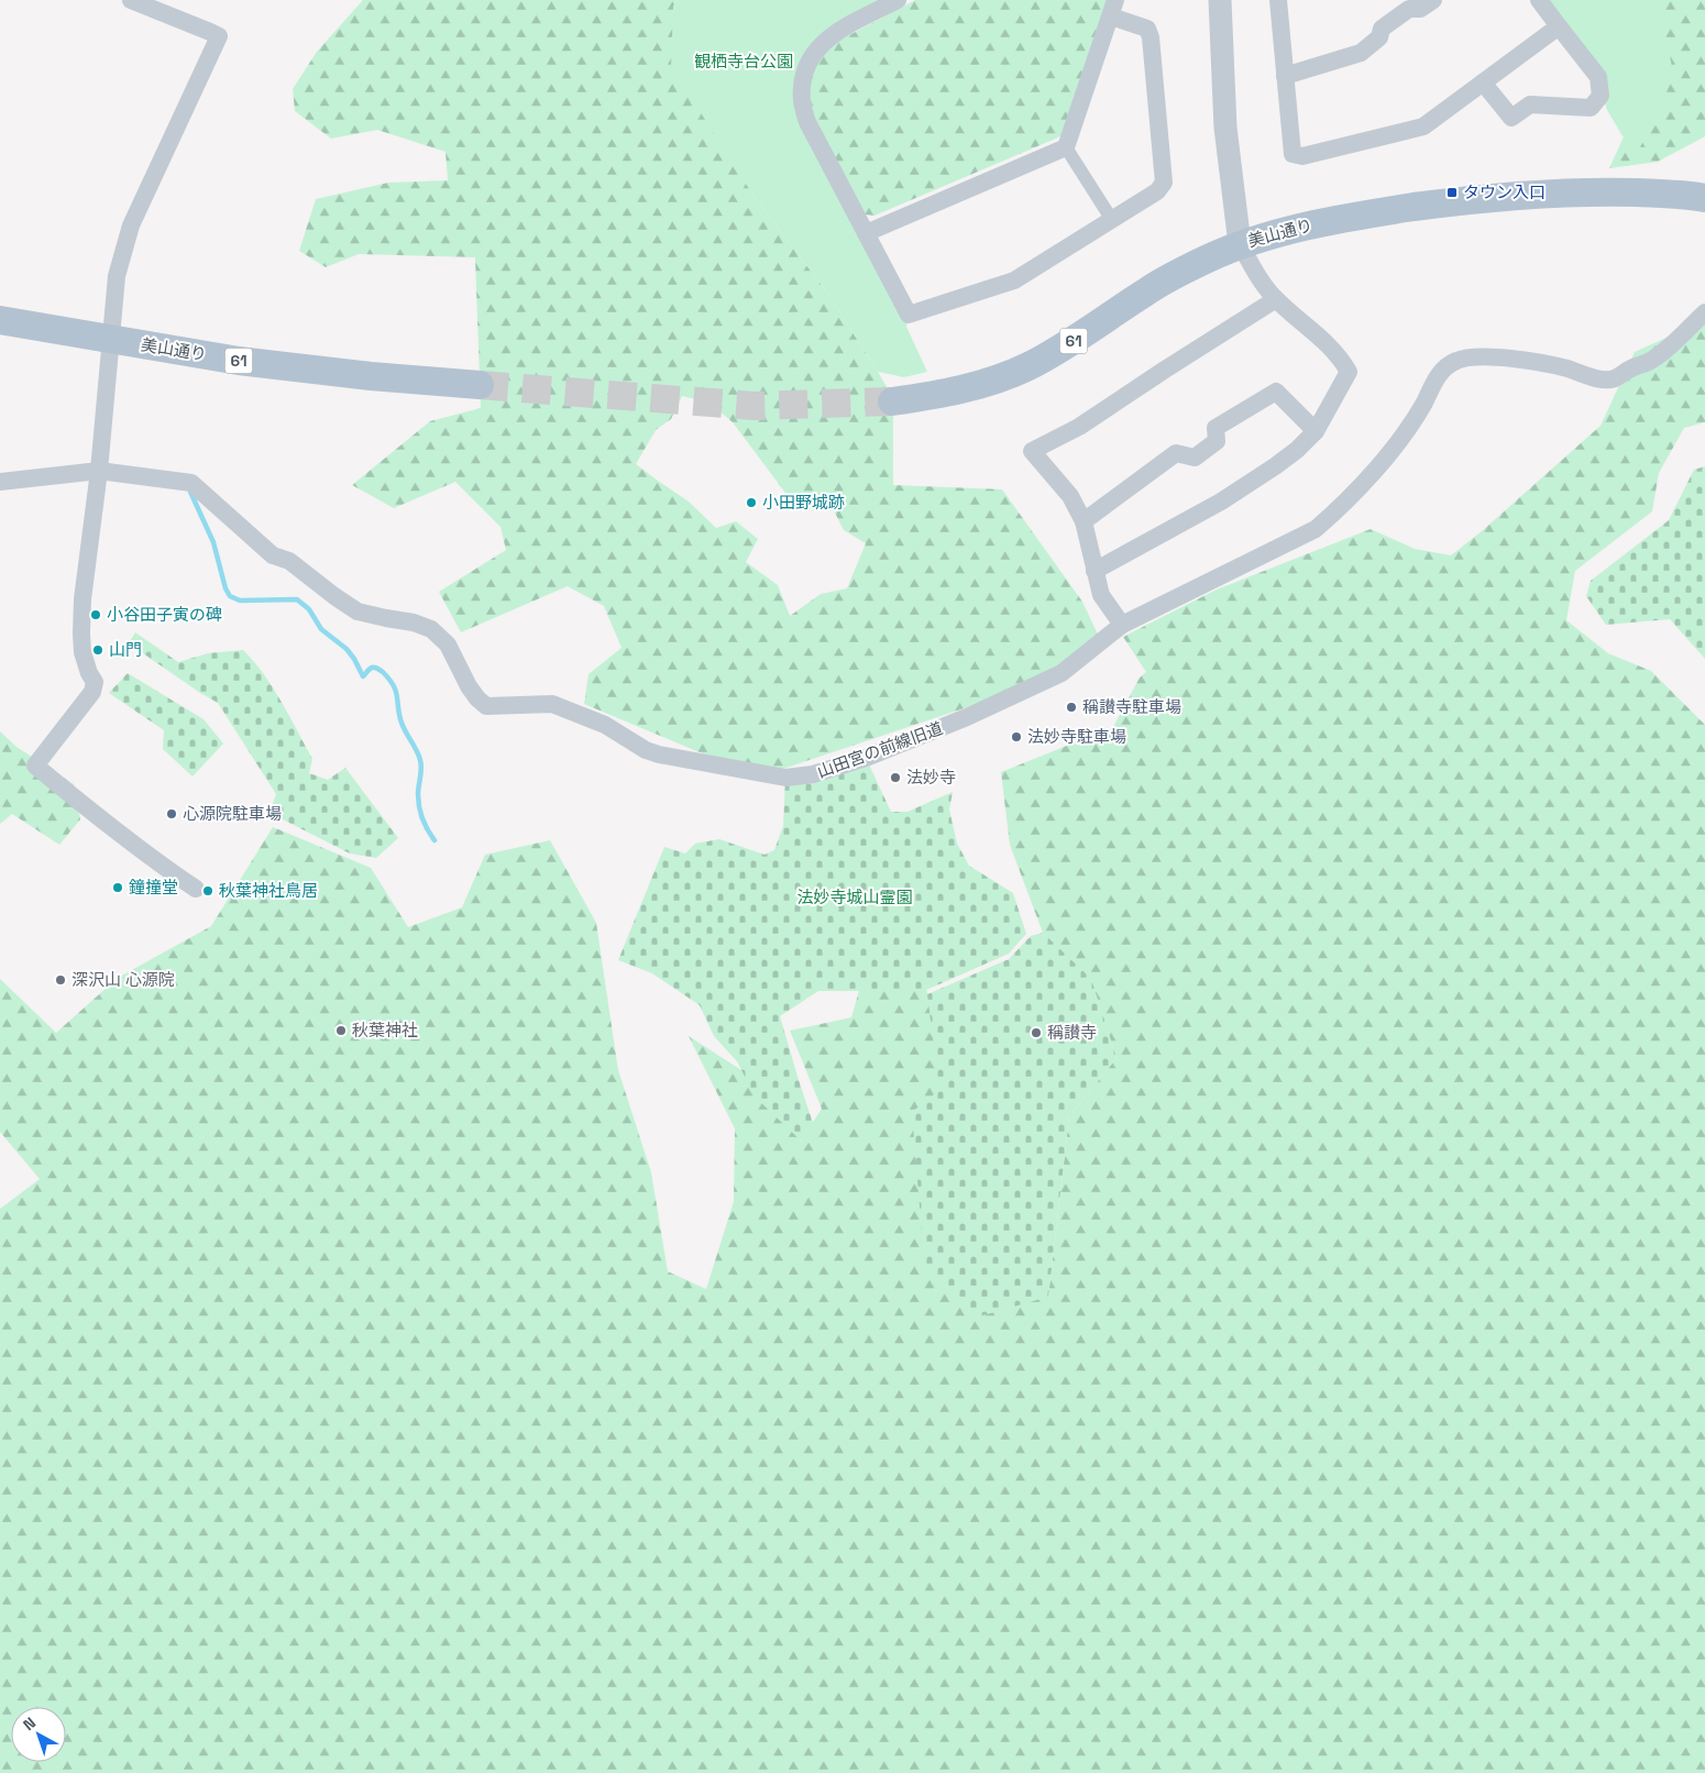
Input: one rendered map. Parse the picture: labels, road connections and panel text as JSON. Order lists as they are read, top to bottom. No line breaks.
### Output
{"streets":{"main road":["美山通り","61"],"street":["山田宮の前線旧道"]},"parks":["観栖寺台公園","法妙寺城山霊園"],"places":{"transit":["タウン入口"],"other":["小田野城跡","小谷田子寅の碑","山門","稱讃寺駐車場","法妙寺駐車場","法妙寺","心源院駐車場","鐘撞堂","秋葉神社鳥居","深沢山 心源院","秋葉神社","稱讃寺"]},"north":"top left"}
